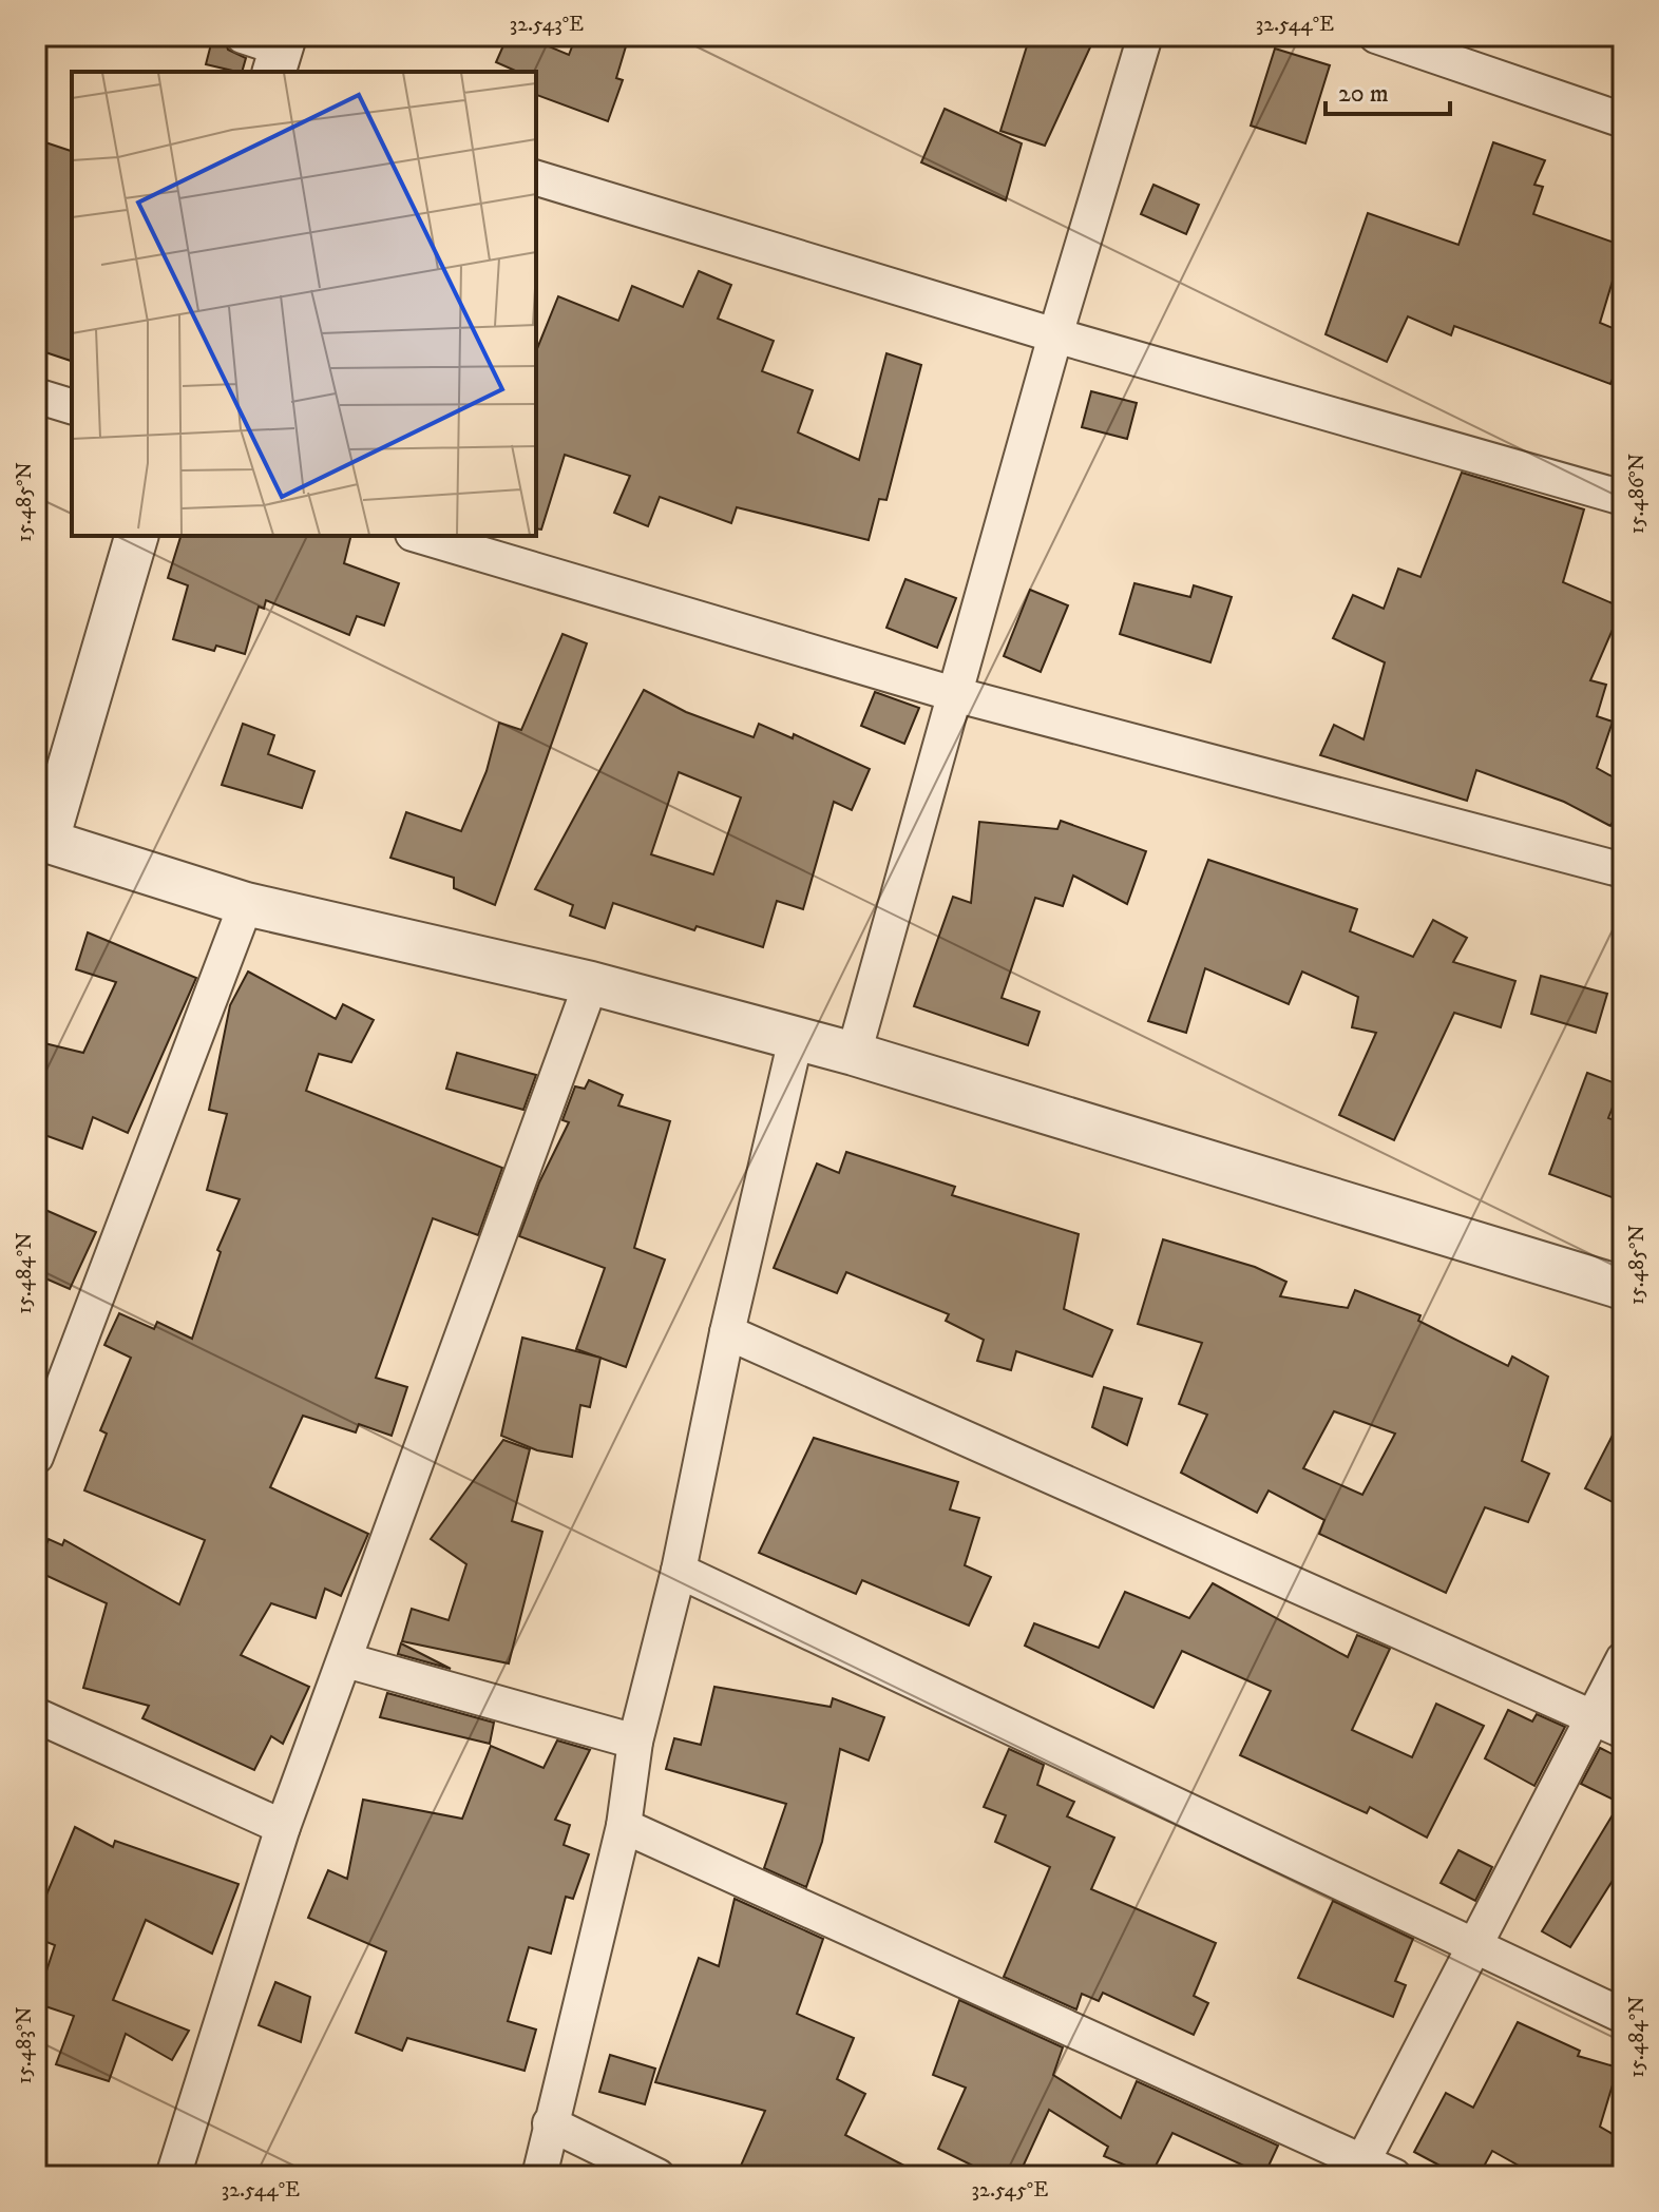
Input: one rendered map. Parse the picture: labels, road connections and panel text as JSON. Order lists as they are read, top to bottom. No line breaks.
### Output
{"scale_bar":"20 m","coordinates":["32.543°E","32.544°E","15.486°N","15.485°N","15.484°N","15.483°N","32.545°E"]}
